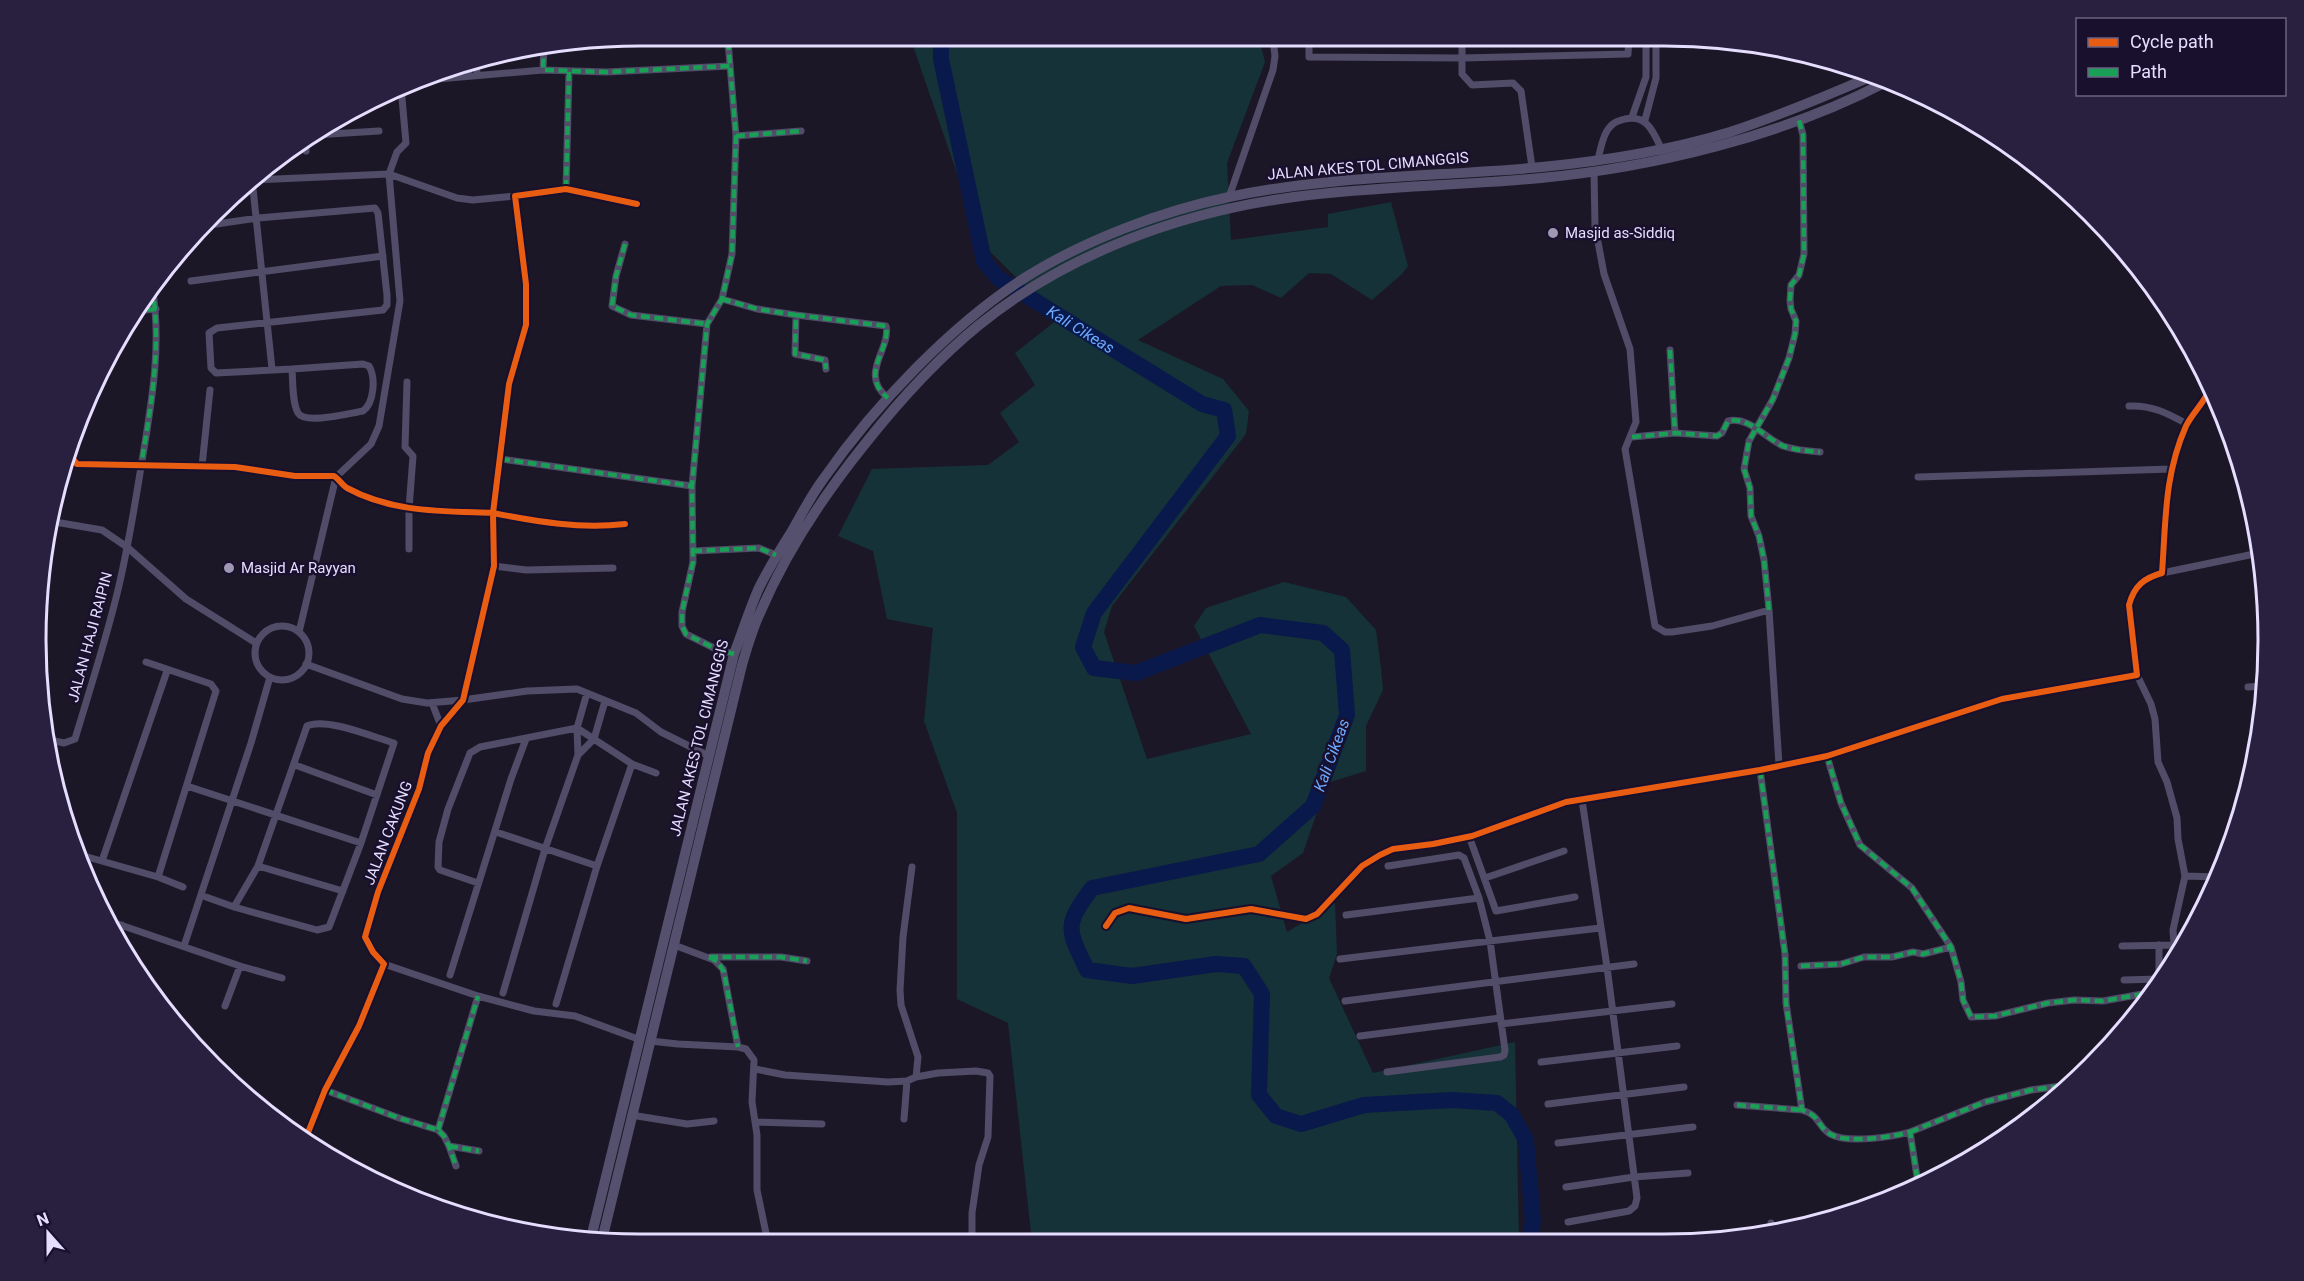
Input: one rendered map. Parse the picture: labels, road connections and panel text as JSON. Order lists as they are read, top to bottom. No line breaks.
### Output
{"streets":{"main road":["JALAN AKES TOL CIMANGGIS"],"street":["JALAN HAJI RAIPIN","JALAN CAKUNG"]},"water":["Kali Cikeas"],"places":["Masjid as-Siddiq","Masjid Ar Rayyan"],"legend":["Cycle path","Path"],"north":"top"}
